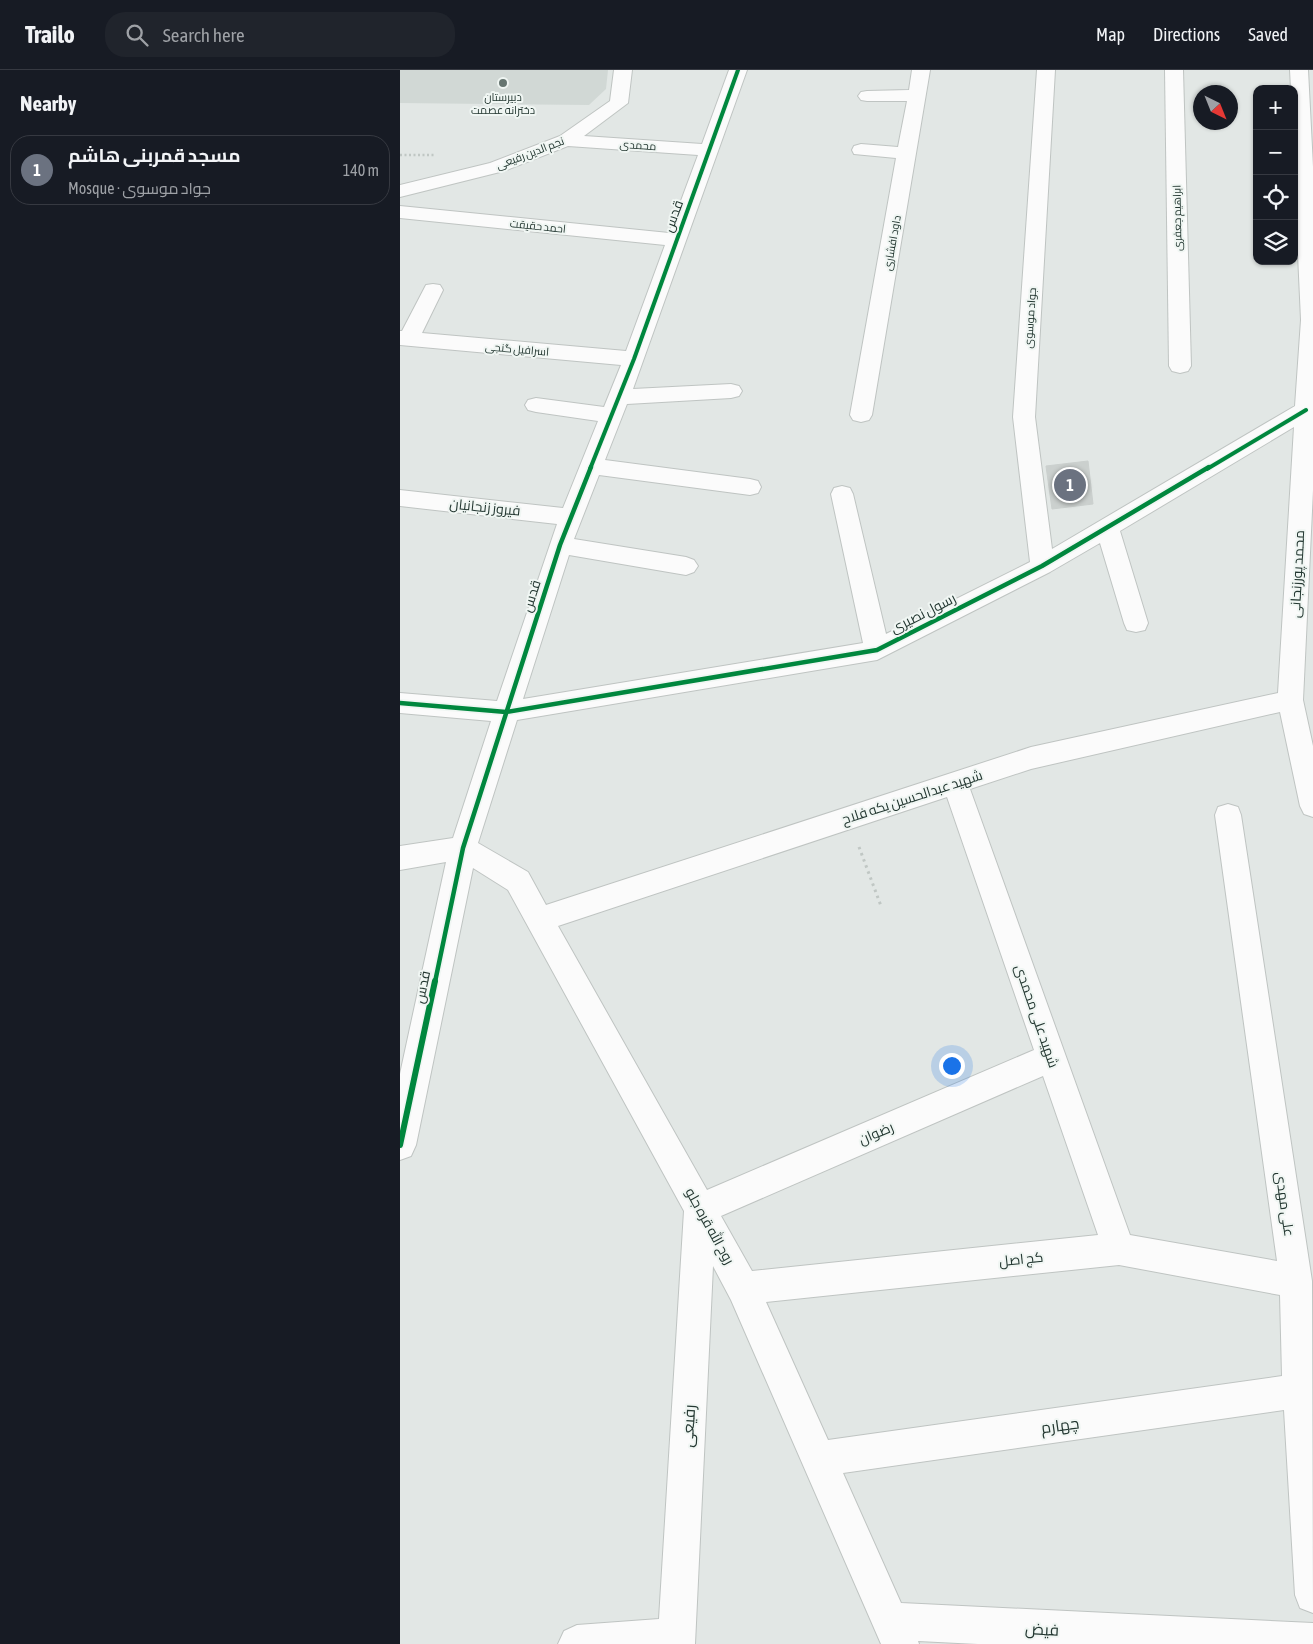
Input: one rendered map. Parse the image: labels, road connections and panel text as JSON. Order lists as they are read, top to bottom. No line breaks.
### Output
{"streets":{"street":["محمدی","نجم الدین رفیعی","قدس","ابراهیم جعفری","احمد حقیقت","داود افشاری","جواد موسوی","اسرافیل گنجی","فیروز زنجانیان","محمد پورزنجانی","رسول نصیری","شهید عبدالحسین یکه فلاح","شهید علی محمدی","رضوان","علی مهدی","روح الله قره جلو","کج اصل","چهارم","رفیعی","فیض"]},"crossings":[["محمدی","نجم الدین رفیعی"],["محمدی","قدس"],["قدس","احمد حقیقت"],["قدس","اسرافیل گنجی"],["قدس","فیروز زنجانیان"],["قدس","رسول نصیری"],["قدس","روح الله قره جلو"],["جواد موسوی","رسول نصیری"],["محمد پورزنجانی","رسول نصیری"],["محمد پورزنجانی","شهید عبدالحسین یکه فلاح"],["شهید عبدالحسین یکه فلاح","شهید علی محمدی"],["شهید عبدالحسین یکه فلاح","روح الله قره جلو"],["شهید علی محمدی","رضوان"],["شهید علی محمدی","کج اصل"],["رضوان","روح الله قره جلو"],["رضوان","رفیعی"],["علی مهدی","کج اصل"],["علی مهدی","چهارم"],["روح الله قره جلو","کج اصل"],["روح الله قره جلو","چهارم"],["روح الله قره جلو","رفیعی"],["روح الله قره جلو","فیض"]],"places":["دبیرستان دخترانه عصمت"],"north":"bottom right","page":{"header":"Trailo","search":"Search here","nav":["Map","Directions","Saved"],"heading":"Nearby","map_buttons":["+","−"],"list":[{"mark":"1","name":"مسجد قمربنی هاشم","note":"Mosque · جواد موسوی","value":"140 m"}],"pins":"1"}}
